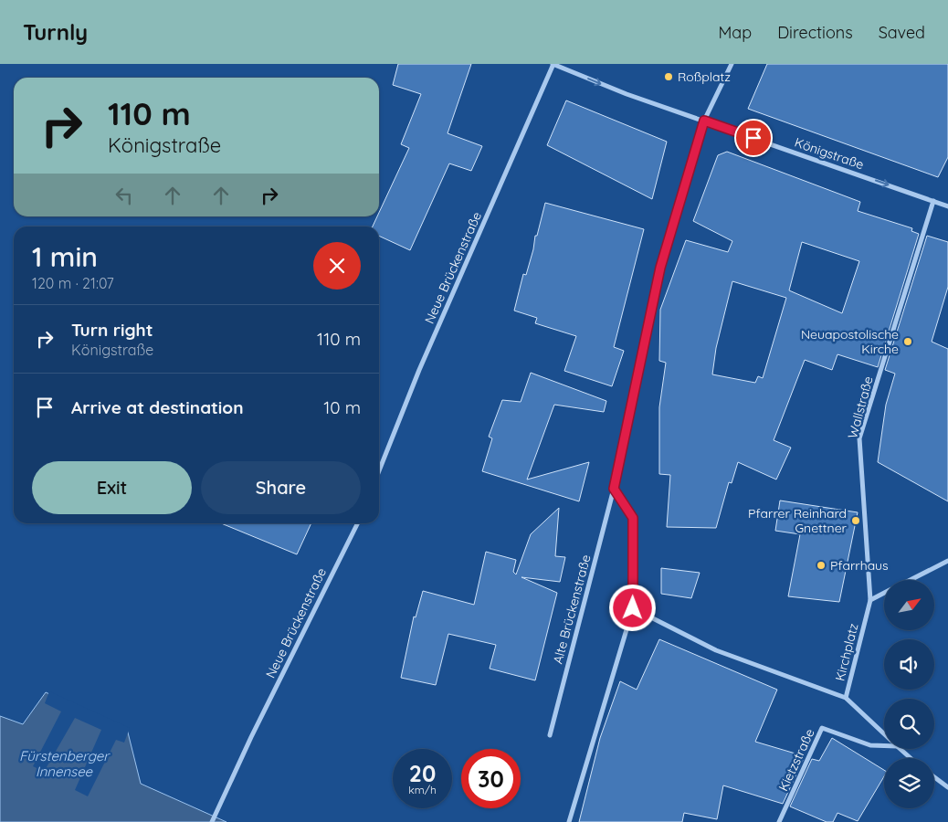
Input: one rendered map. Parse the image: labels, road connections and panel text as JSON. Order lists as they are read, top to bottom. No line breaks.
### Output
{"streets":{"street":["Königstraße","Neue Brückenstraße","Wallstraße","Alte Brückenstraße","Kirchplatz","Kietzstraße"]},"crossings":[["Königstraße","Neue Brückenstraße"],["Königstraße","Wallstraße"],["Königstraße","Alte Brückenstraße"],["Wallstraße","Kirchplatz"]],"one_way":["Königstraße"],"water":["Fürstenberger Innensee"],"places":["Roßplatz","Neuapostolische Kirche","Pfarrer Reinhard Gnettner","Pfarrhaus"],"north":"top right","page":{"header":"Turnly","nav":["Map","Directions","Saved"],"turn":["110 m","Königstraße"],"heading":["1 min","120 m · 21:07"],"list":[{"name":"Turn right","note":"Königstraße","value":"110 m"},{"name":"Arrive at destination","value":"10 m"}],"buttons":["Exit","Share"],"speed":"20 km/h","limit":"30"}}
